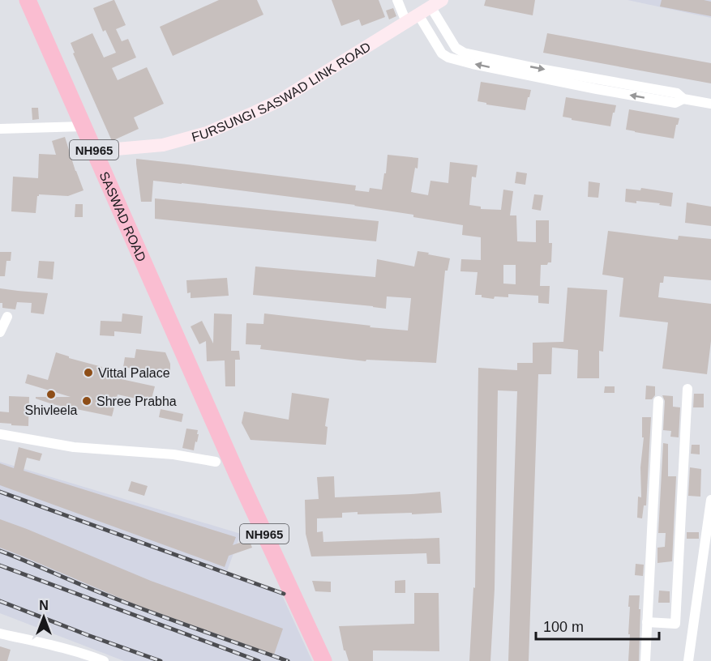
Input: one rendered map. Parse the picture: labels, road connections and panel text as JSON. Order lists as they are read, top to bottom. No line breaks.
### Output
{"streets":{"highway":["NH965","SASWAD ROAD"],"street":["FURSUNGI SASWAD LINK ROAD"]},"places":["Vittal Palace","Shivleela","Shree Prabha"],"scale_bar":"100 m","north":"top"}
